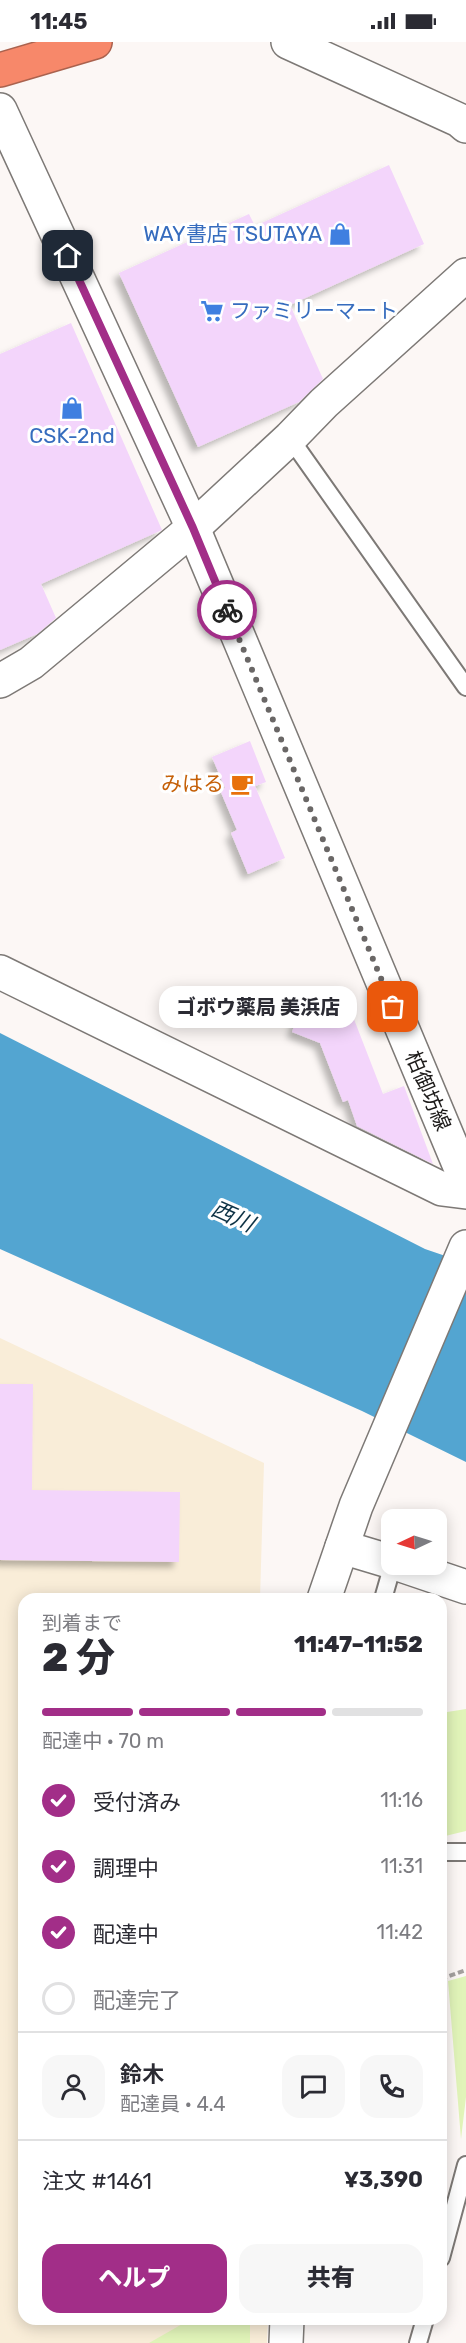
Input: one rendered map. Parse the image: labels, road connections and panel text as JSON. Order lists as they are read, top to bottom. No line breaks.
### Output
{"streets":{"main road":["柏御坊線"]},"water":["西川"],"places":{"shop":["WAY書店 TSUTAYA","CSK-2nd"],"supermarket":["ファミリーマート"],"cafe":["みはる"],"other":["ゴボウ薬局 美浜店"]},"north":"left","page":{"status":"11:45","bubble":"ゴボウ薬局 美浜店","heading":["2 分","到着まで","11:47–11:52"],"panel":["鈴木","配達員 · 4.4","注文 #1461","¥3,390"],"bar":"配達中 · 70 m","list":[["受付済み","11:16"],["調理中","11:31"],["配達中","11:42"],"配達完了"],"buttons":["ヘルプ","共有"]}}
